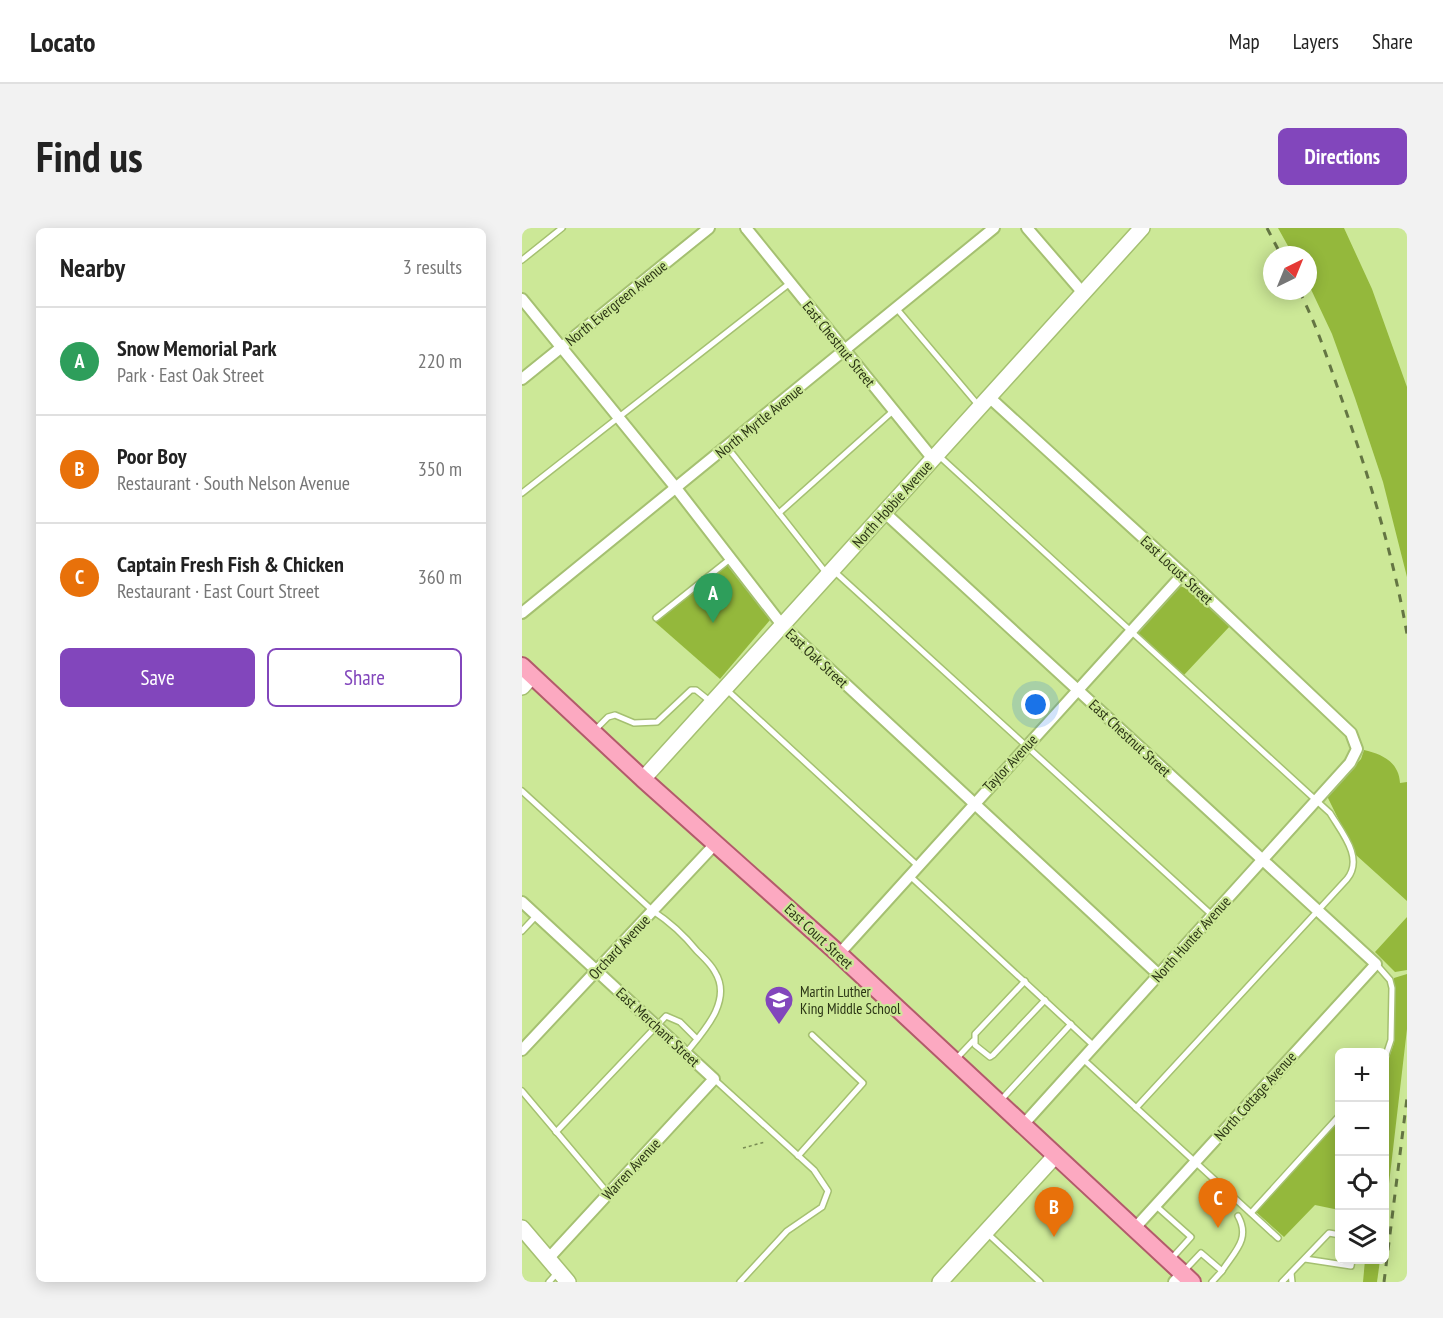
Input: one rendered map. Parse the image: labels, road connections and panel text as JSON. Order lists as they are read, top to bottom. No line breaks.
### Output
{"streets":{"main road":["North Hobbie Avenue","East Court Street"],"street":["North Evergreen Avenue","East Chestnut Street","North Myrtle Avenue","East Locust Street","East Oak Street","Taylor Avenue","North Hunter Avenue","Orchard Avenue","East Merchant Street","North Cottage Avenue","Warren Avenue"]},"crossings":[["North Evergreen Avenue","East Oak Street"],["East Chestnut Street","North Myrtle Avenue"],["East Chestnut Street","North Hobbie Avenue"],["East Chestnut Street","Taylor Avenue"],["East Chestnut Street","North Hunter Avenue"],["East Chestnut Street","North Cottage Avenue"],["North Myrtle Avenue","East Oak Street"],["North Hobbie Avenue","East Locust Street"],["North Hobbie Avenue","East Oak Street"],["North Hobbie Avenue","East Court Street"],["East Locust Street","Taylor Avenue"],["East Locust Street","North Hunter Avenue"],["East Oak Street","Taylor Avenue"],["East Oak Street","North Hunter Avenue"],["Taylor Avenue","East Court Street"],["East Court Street","North Hunter Avenue"],["East Court Street","Orchard Avenue"],["East Court Street","North Cottage Avenue"],["Orchard Avenue","East Merchant Street"],["East Merchant Street","Warren Avenue"]],"places":{"school or university":["Martin Luther King Middle School"]},"north":"top right","page":{"header":"Locato","nav":["Map","Layers","Share"],"buttons":["Directions",["Save","Share"]],"title":"Find us","heading":["Nearby","3 results"],"list":[{"mark":"A","name":"Snow Memorial Park","note":"Park · East Oak Street","value":"220 m"},{"mark":"B","name":"Poor Boy","note":"Restaurant · South Nelson Avenue","value":"350 m"},{"mark":"C","name":"Captain Fresh Fish & Chicken","note":"Restaurant · East Court Street","value":"360 m"}],"pins":["A","C","B"],"map_buttons":["+","−"]}}
